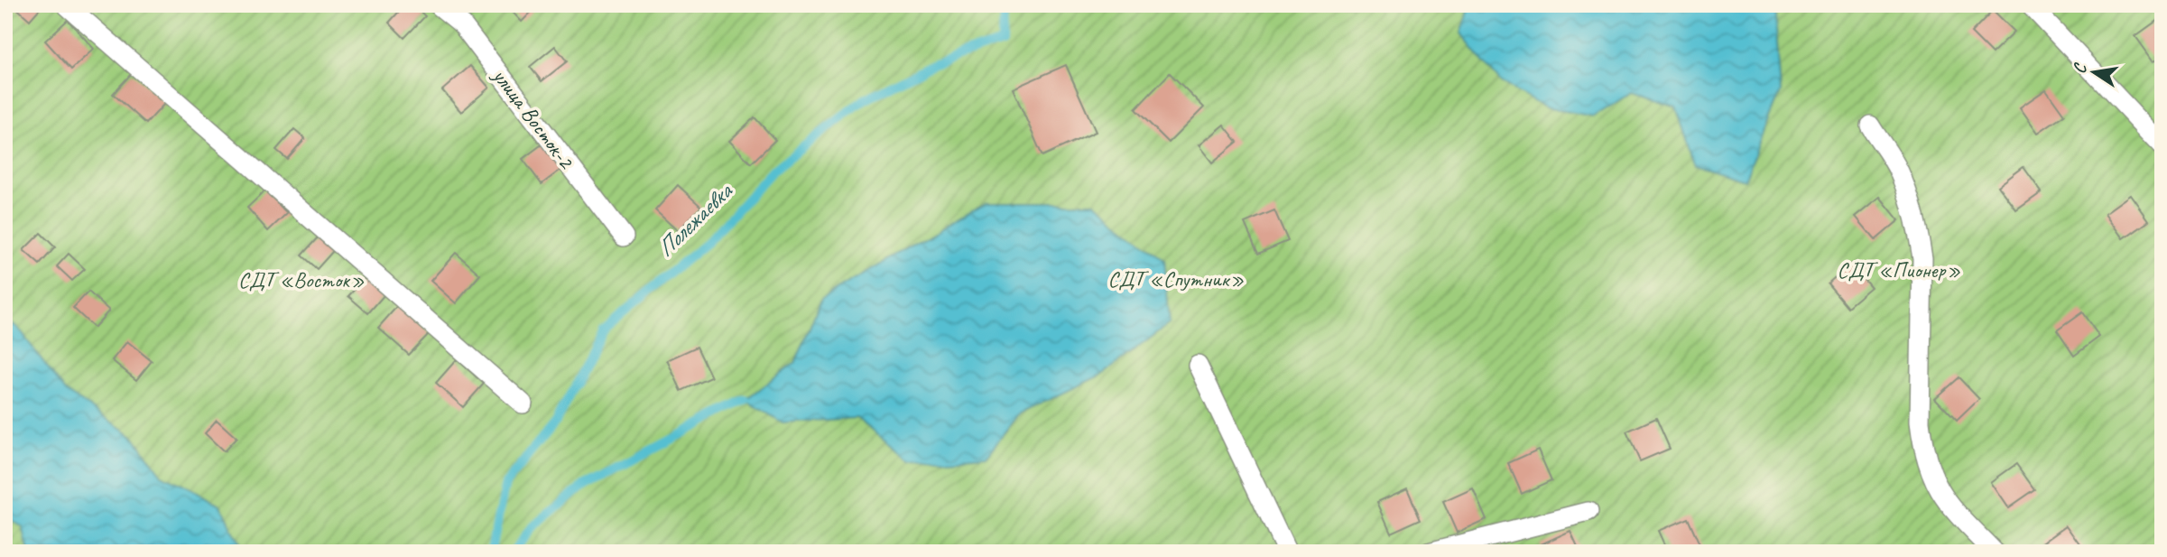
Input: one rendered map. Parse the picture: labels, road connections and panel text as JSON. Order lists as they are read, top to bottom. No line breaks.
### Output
{"streets":{"lane":["улица Восток-2"]},"water":["Полежаевка"],"parks":["СДТ «Пионер»","СДТ «Спутник»","СДТ «Восток»"],"north":"left"}
